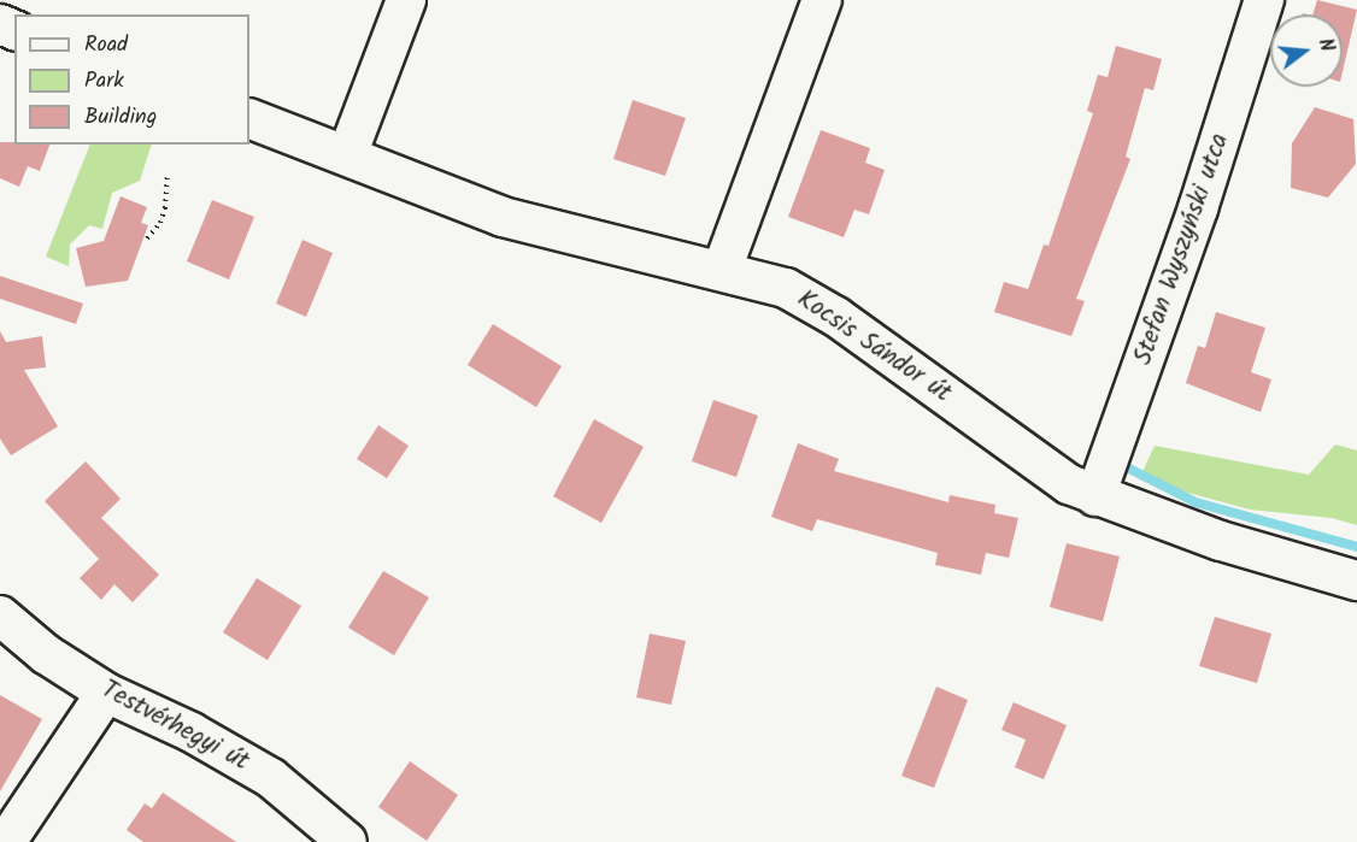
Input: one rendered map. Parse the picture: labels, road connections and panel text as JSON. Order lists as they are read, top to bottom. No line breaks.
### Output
{"streets":{"street":["Stefan Wyszyński utca","Kocsis Sándor út","Testvérhegyi út"]},"crossings":[["Stefan Wyszyński utca","Kocsis Sándor út"]],"legend":["Road","Park","Building"],"north":"right"}
